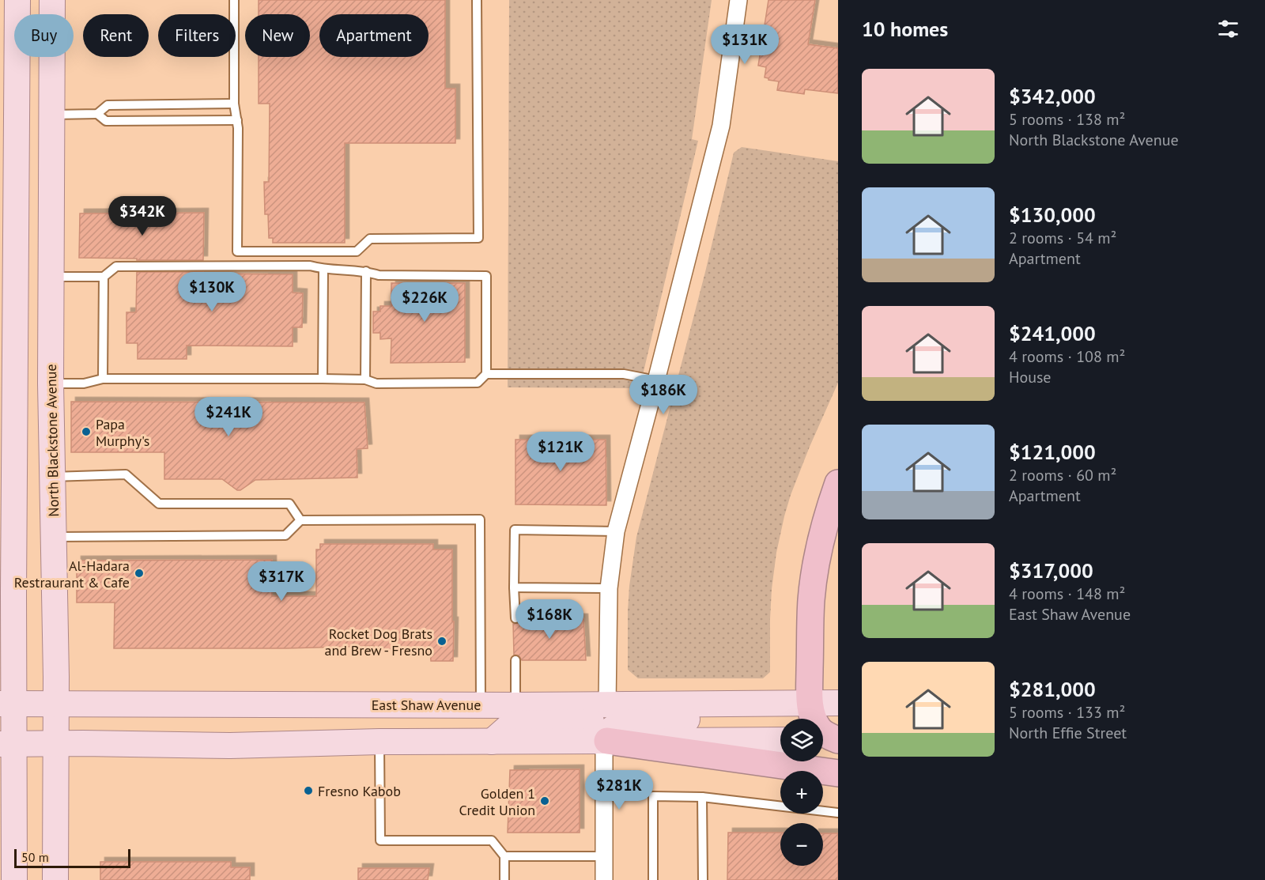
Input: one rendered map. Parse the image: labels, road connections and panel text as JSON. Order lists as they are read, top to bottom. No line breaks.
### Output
{"streets":{"main road":["North Blackstone Avenue","East Shaw Avenue"]},"crossings":[["North Blackstone Avenue","East Shaw Avenue"]],"places":["Papa Murphy's","Al-Hadara Restraurant & Cafe","Rocket Dog Brats and Brew - Fresno","Fresno Kabob","Golden 1 Credit Union"],"scale_bar":"50 m","page":{"heading":"10 homes","chip":["Buy","Rent","Filters","New","Apartment"],"price":["$131K","$342K","$130K","$226K","$186K","$241K","$121K","$317K","$168K","$281K"],"list":[{"name":"$342,000","note":"5 rooms · 138 m² · North Blackstone Avenue"},{"name":"$130,000","note":"2 rooms · 54 m² · Apartment"},{"name":"$241,000","note":"4 rooms · 108 m² · House"},{"name":"$121,000","note":"2 rooms · 60 m² · Apartment"},{"name":"$317,000","note":"4 rooms · 148 m² · East Shaw Avenue"},{"name":"$281,000","note":"5 rooms · 133 m² · North Effie Street"}],"map_buttons":["+","−"],"scale":"50 m"}}
